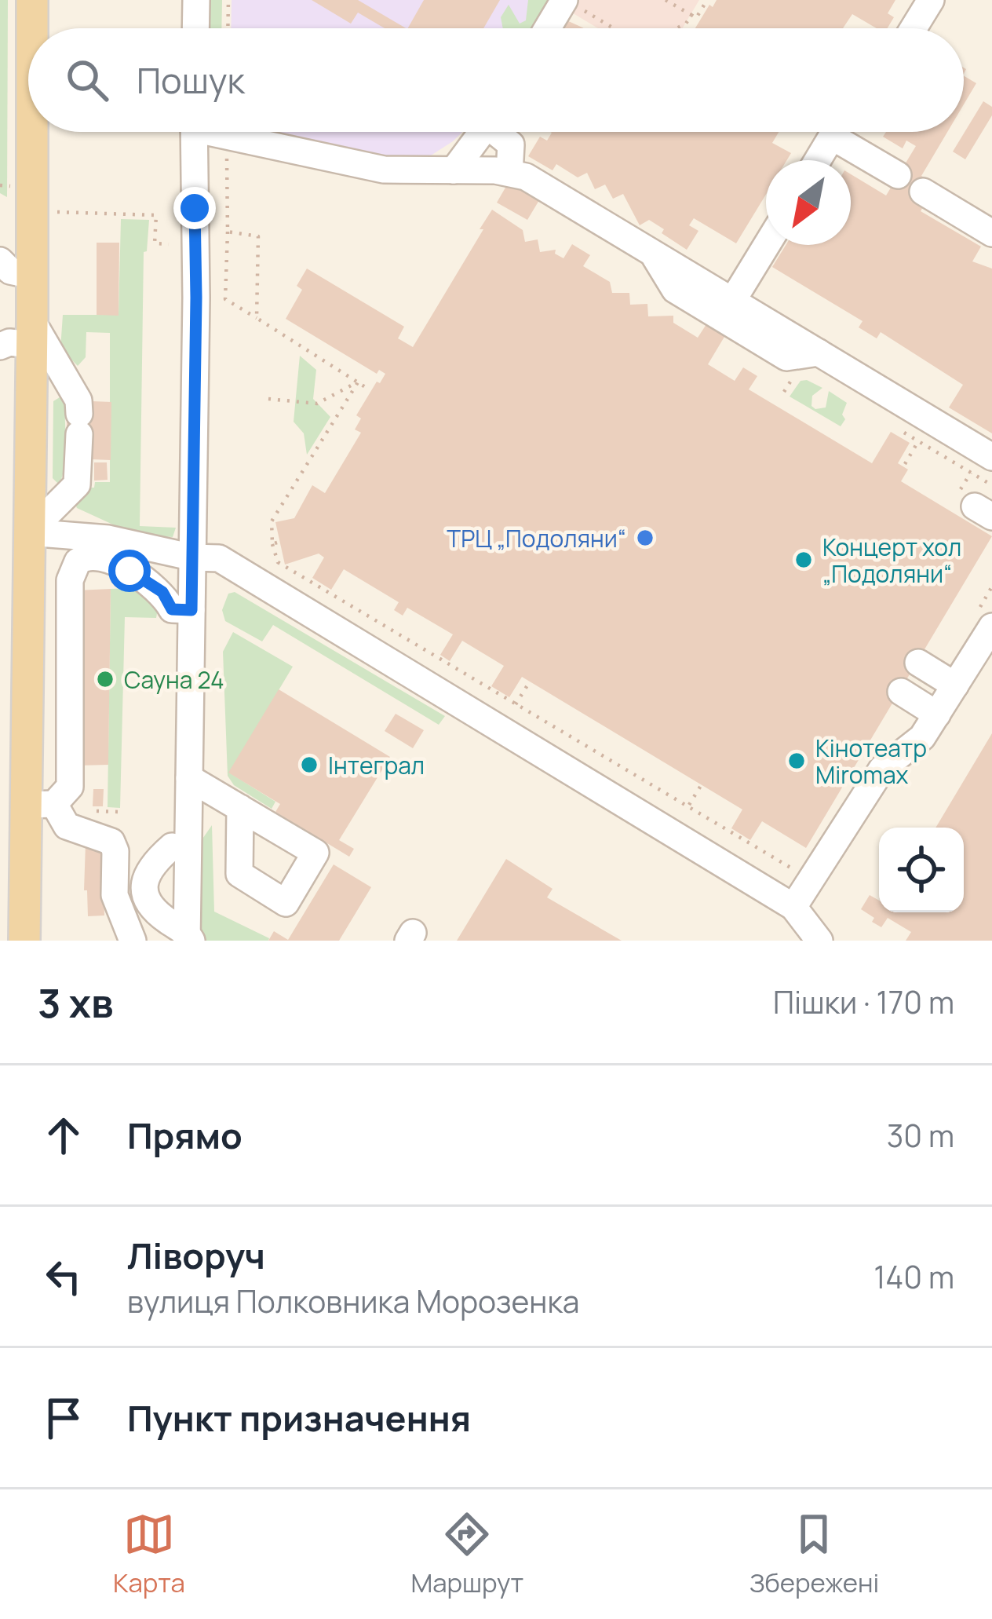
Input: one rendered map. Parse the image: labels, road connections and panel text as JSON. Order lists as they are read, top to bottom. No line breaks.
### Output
{"places":["ТРЦ „Подоляни“","Концерт хол „Подоляни“","Сауна 24","Кінотеатр Miromax","Інтеграл"],"north":"bottom left","page":{"search":"Пошук","heading":["3 хв","Пішки · 170 m"],"list":[["Прямо","30 m"],["Ліворуч","вулиця Полковника Морозенка","140 m"],"Пункт призначення"],"nav":["Карта","Маршрут","Збережені"]}}
